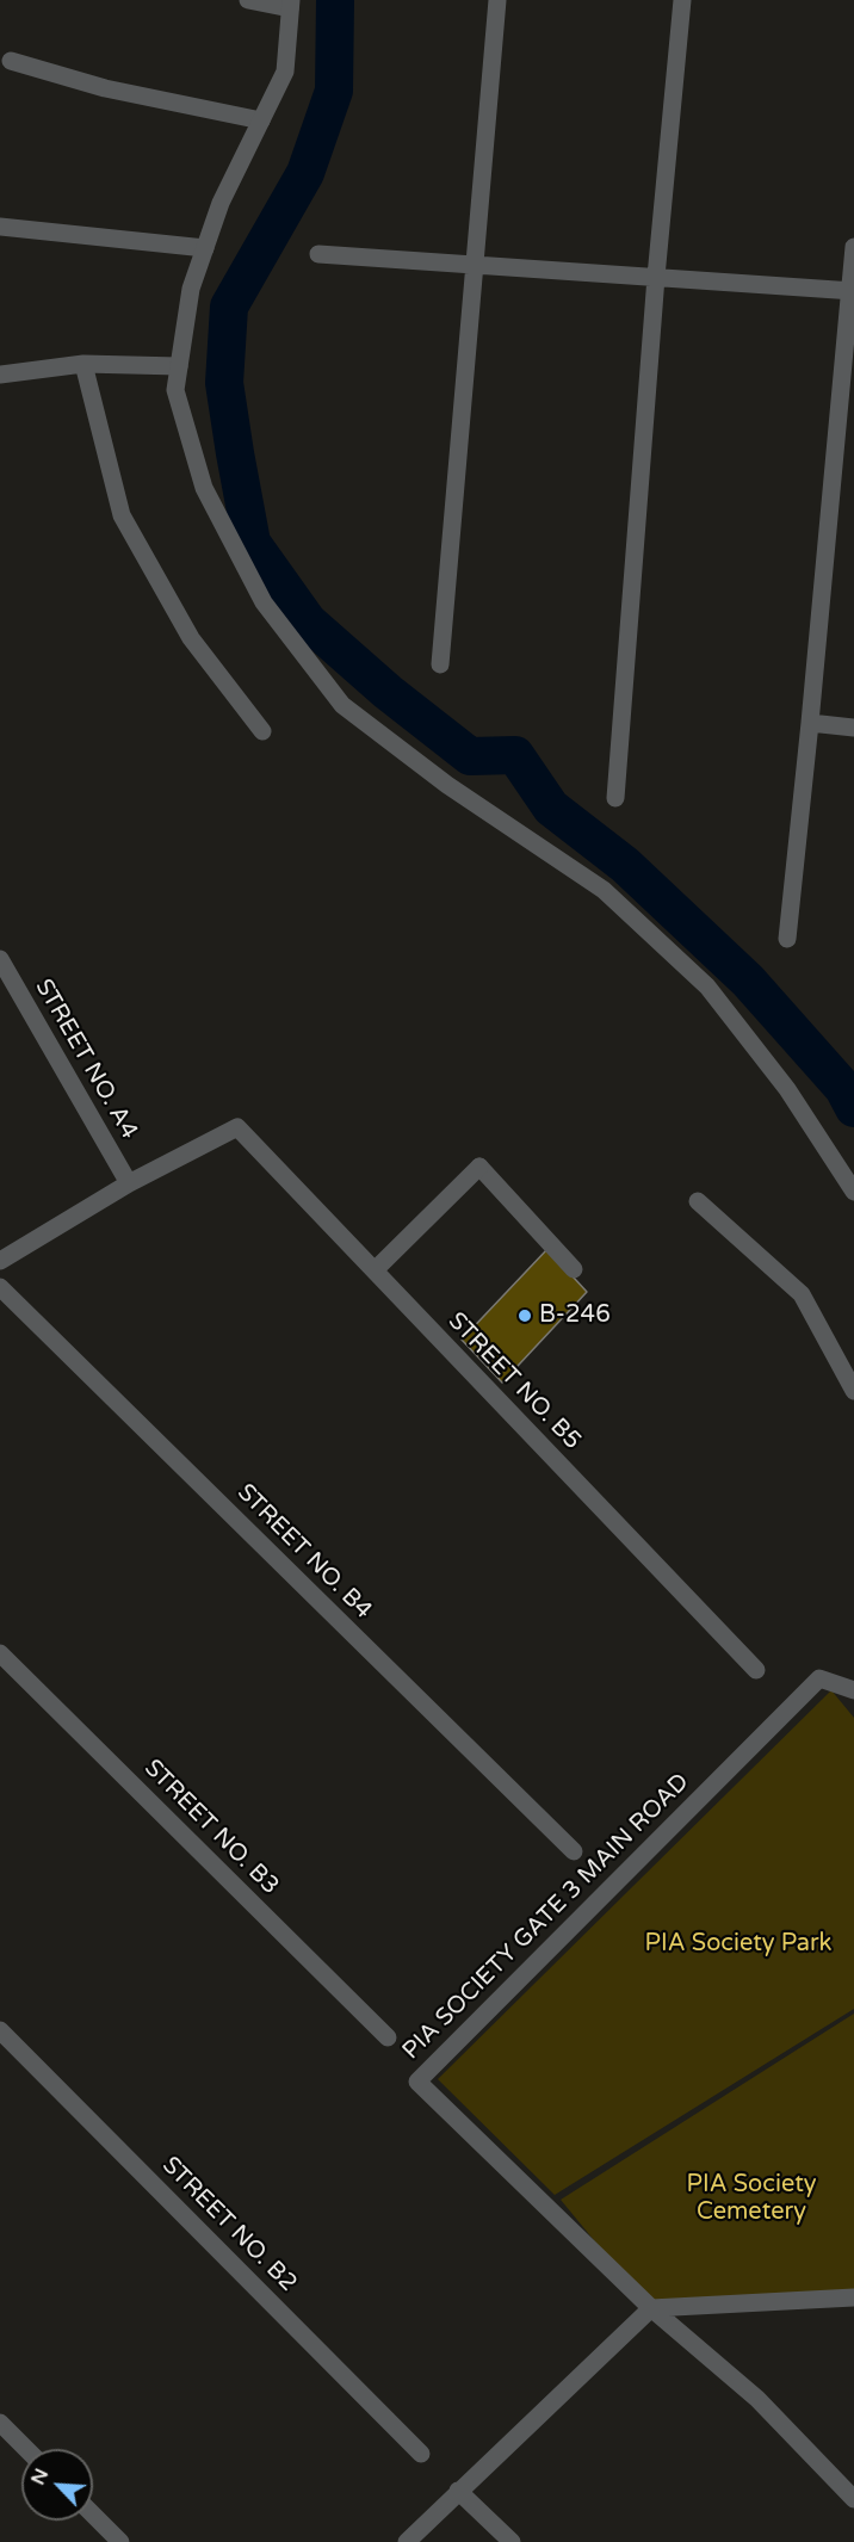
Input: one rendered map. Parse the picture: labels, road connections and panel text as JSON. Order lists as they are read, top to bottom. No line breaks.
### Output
{"streets":{"street":["STREET NO. A4","STREET NO. B5","STREET NO. B4","STREET NO. B3","PIA SOCIETY GATE 3 MAIN ROAD","STREET NO. B2"]},"crossings":[["STREET NO. A4","STREET NO. B5"]],"parks":["PIA Society Park","PIA Society Cemetery"],"places":["B-246"],"north":"top left"}
